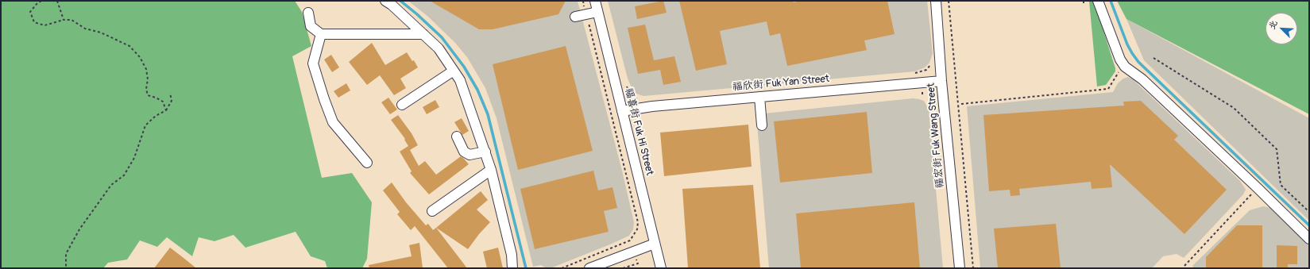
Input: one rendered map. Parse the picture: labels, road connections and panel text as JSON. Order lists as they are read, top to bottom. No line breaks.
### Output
{"streets":{"street":["福欣街 Fuk Yan Street","福喜街 Fuk Hi Street","福宏街 Fuk Wang Street"]},"crossings":[["福欣街 Fuk Yan Street","福喜街 Fuk Hi Street"],["福欣街 Fuk Yan Street","福宏街 Fuk Wang Street"]],"north":"top left"}
